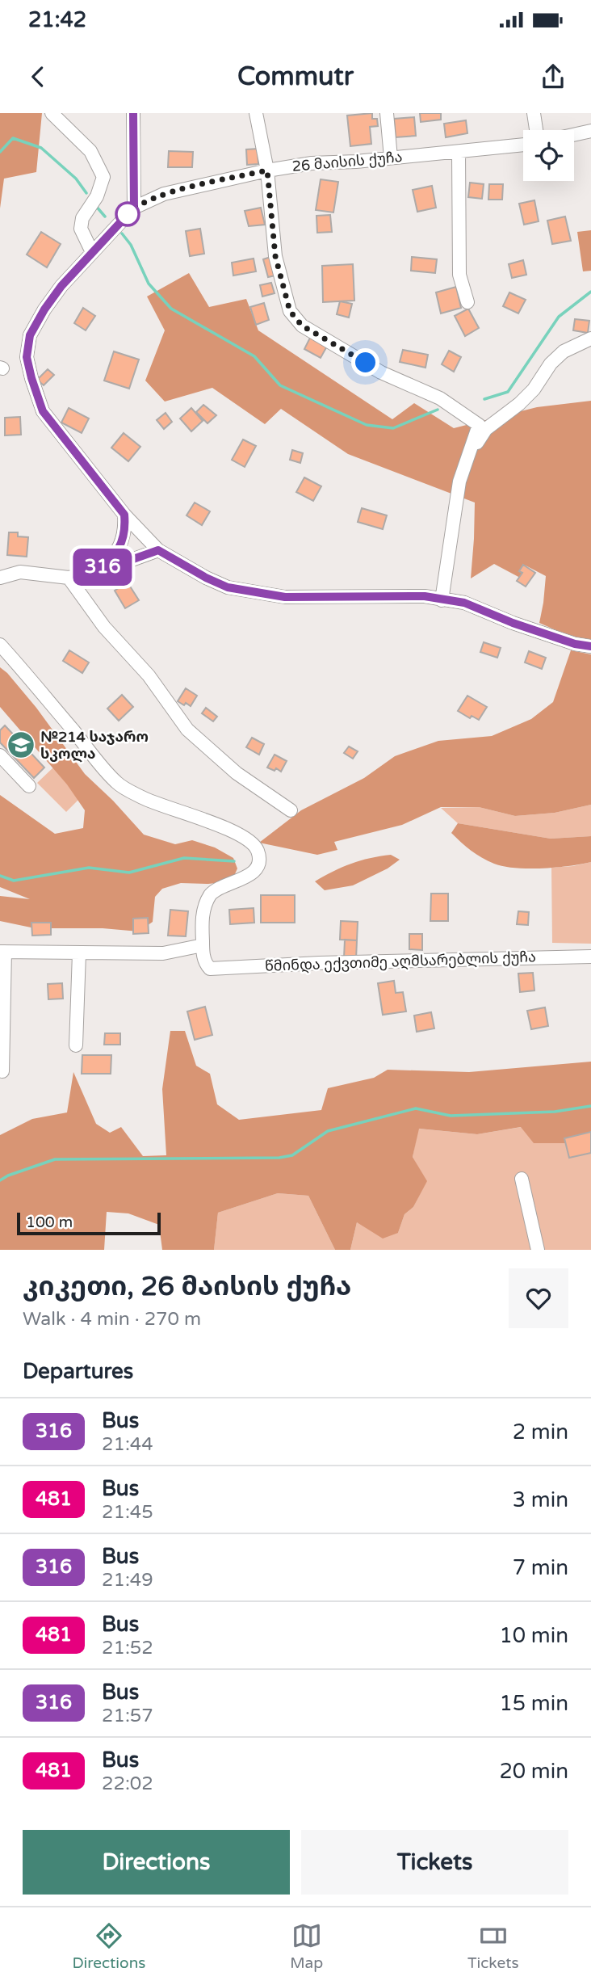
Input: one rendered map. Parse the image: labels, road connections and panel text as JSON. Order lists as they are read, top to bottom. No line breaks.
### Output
{"streets":{"street":["26 მაისის ქუჩა","წმინდა ექვთიმე აღმსარებლის ქუჩა"]},"places":{"school or university":["№214 საჯარო სკოლა"]},"lines":["bus line 316"],"scale_bar":"100 m","page":{"status":"21:42","header":"Commutr","on_map":"316","scale":"100 m","heading":[["კიკეთი, 26 მაისის ქუჩა","Walk · 4 min · 270 m"],"Departures"],"list":[{"mark":"316","name":"Bus","note":"21:44","value":"2 min"},{"mark":"481","name":"Bus","note":"21:45","value":"3 min"},{"mark":"316","name":"Bus","note":"21:49","value":"7 min"},{"mark":"481","name":"Bus","note":"21:52","value":"10 min"},{"mark":"316","name":"Bus","note":"21:57","value":"15 min"},{"mark":"481","name":"Bus","note":"22:02","value":"20 min"}],"buttons":["Directions","Tickets"],"tabs":["Directions","Map","Tickets"]}}
